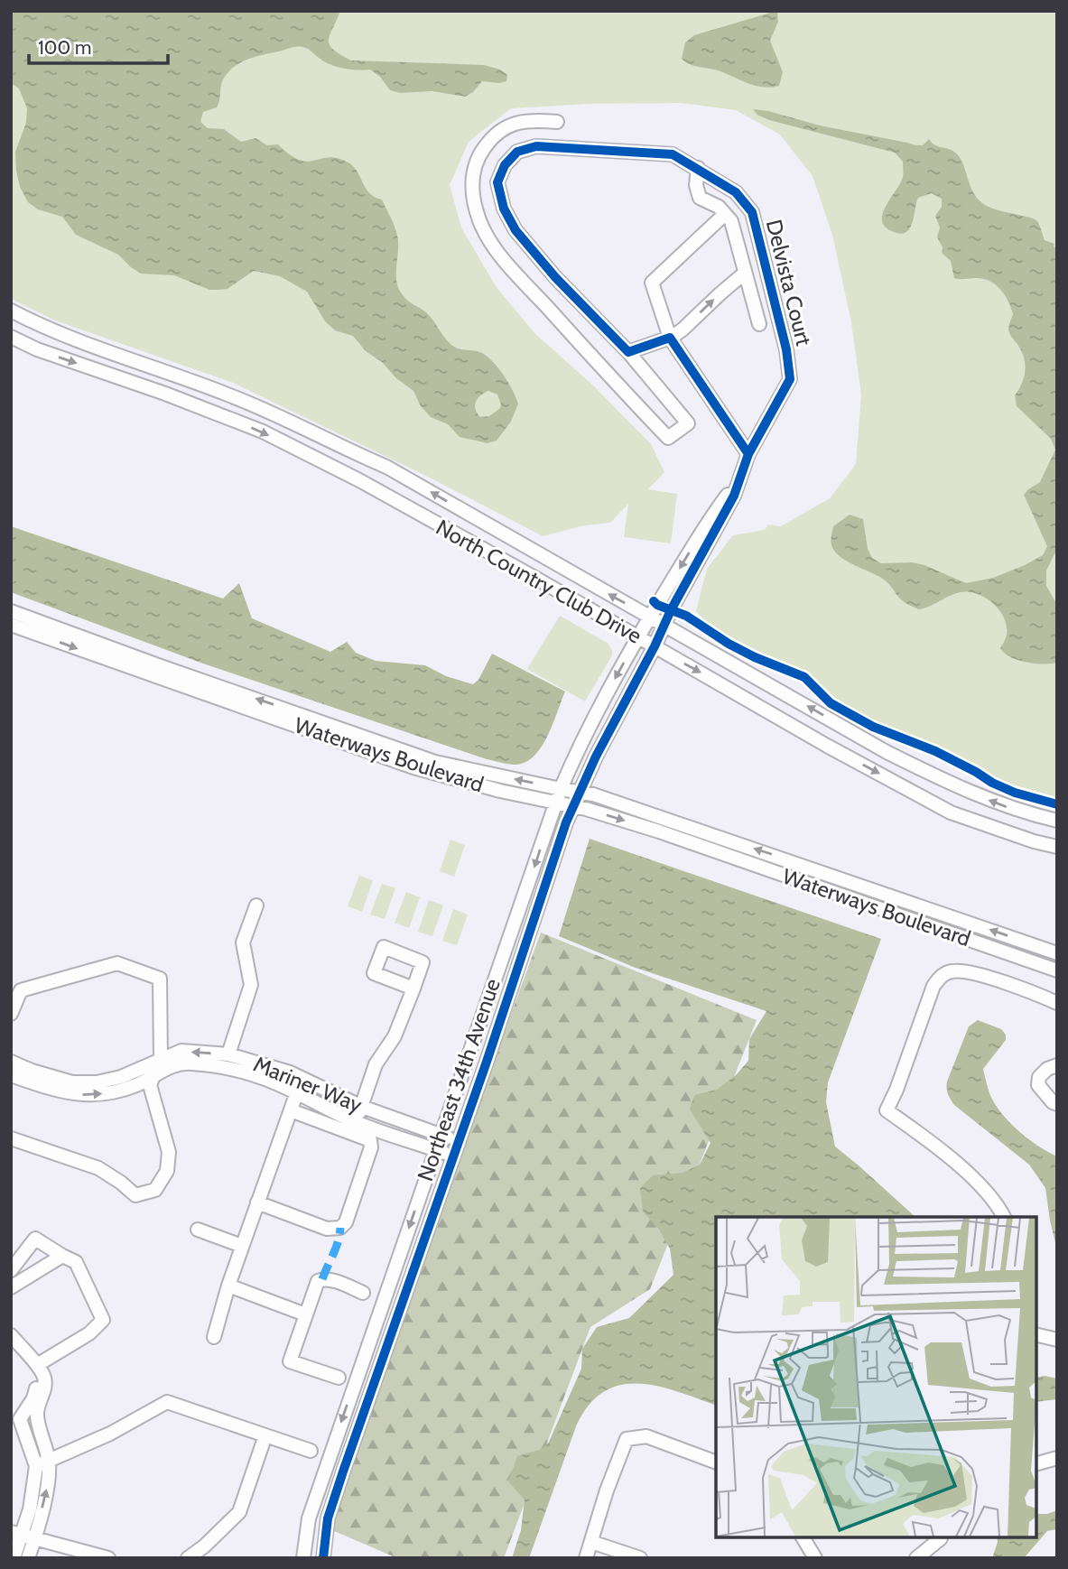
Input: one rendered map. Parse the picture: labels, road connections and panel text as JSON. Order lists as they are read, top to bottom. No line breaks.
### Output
{"streets":{"street":["Delvista Court","North Country Club Drive","Waterways Boulevard","Northeast 34th Avenue","Mariner Way"]},"crossings":[["Delvista Court","Northeast 34th Avenue"],["North Country Club Drive","Northeast 34th Avenue"],["Waterways Boulevard","Northeast 34th Avenue"],["Northeast 34th Avenue","Mariner Way"]],"scale_bar":"100 m"}
